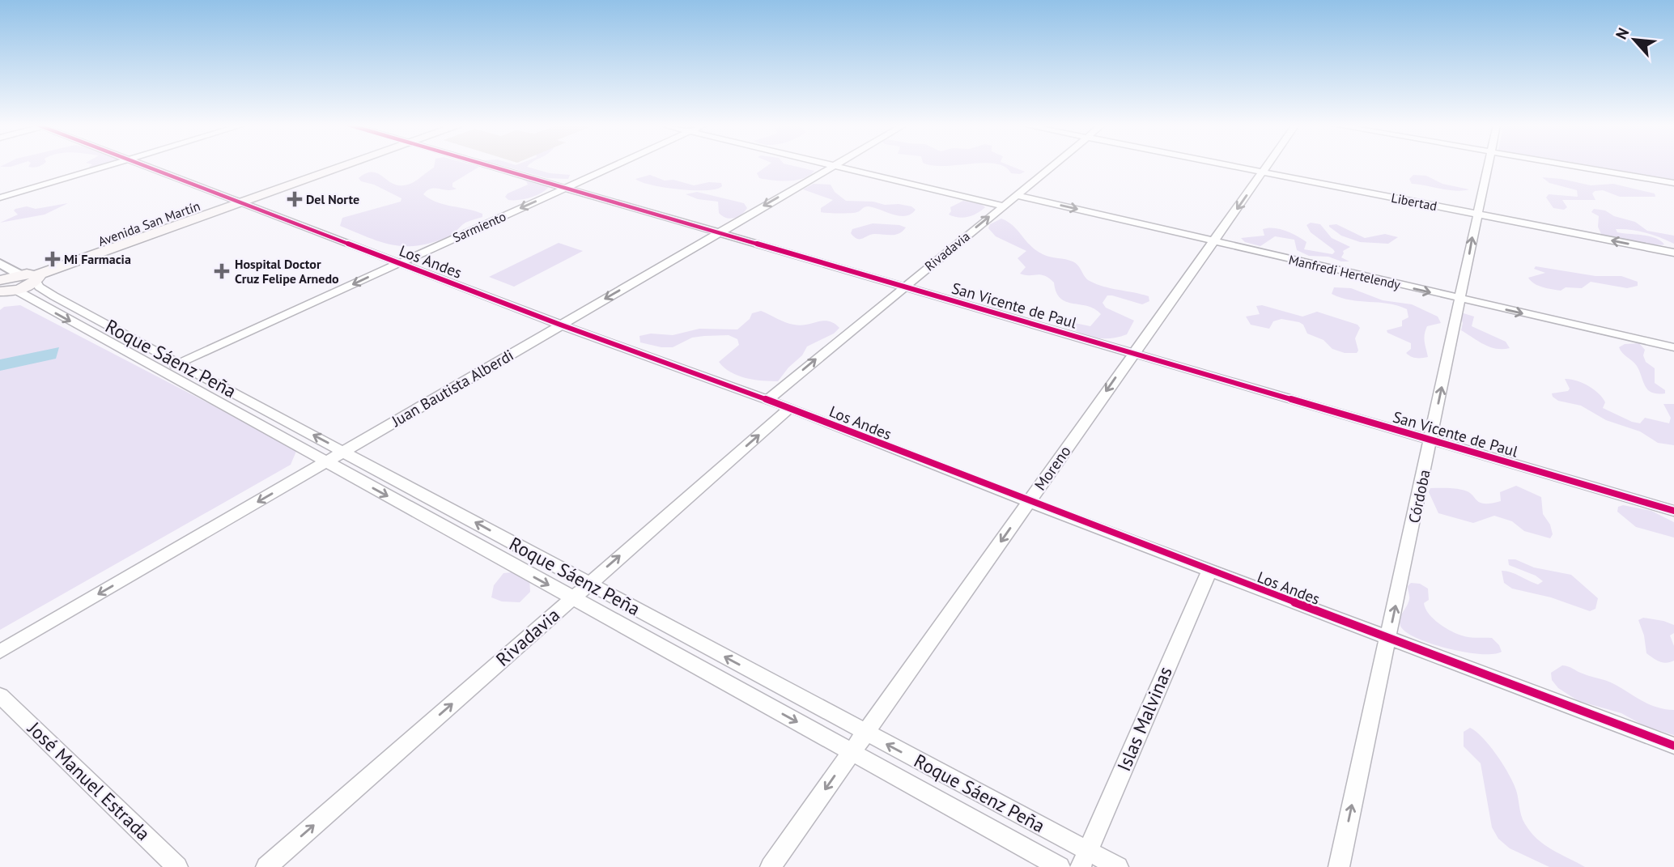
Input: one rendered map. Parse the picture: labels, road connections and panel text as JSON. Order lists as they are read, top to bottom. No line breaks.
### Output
{"streets":{"main road":["Avenida San Martín"],"street":["Libertad","Sarmiento","Rivadavia","Los Andes","Manfredi Hertelendy","San Vicente de Paul","Roque Sáenz Peña","Juan Bautista Alberdi","Moreno","Córdoba","Islas Malvinas","José Manuel Estrada"]},"crossings":[["Libertad","Moreno"],["Libertad","Córdoba"],["Avenida San Martín","Los Andes"],["Avenida San Martín","Roque Sáenz Peña"],["Sarmiento","Los Andes"],["Sarmiento","San Vicente de Paul"],["Sarmiento","Roque Sáenz Peña"],["Rivadavia","Los Andes"],["Rivadavia","Manfredi Hertelendy"],["Rivadavia","San Vicente de Paul"],["Rivadavia","Roque Sáenz Peña"],["Los Andes","Juan Bautista Alberdi"],["Los Andes","Moreno"],["Los Andes","Córdoba"],["Los Andes","Islas Malvinas"],["Manfredi Hertelendy","Moreno"],["Manfredi Hertelendy","Córdoba"],["San Vicente de Paul","Juan Bautista Alberdi"],["San Vicente de Paul","Moreno"],["San Vicente de Paul","Córdoba"],["Roque Sáenz Peña","Juan Bautista Alberdi"],["Roque Sáenz Peña","Moreno"],["Roque Sáenz Peña","Islas Malvinas"]],"one_way":["Sarmiento","Rivadavia","Manfredi Hertelendy","Juan Bautista Alberdi","Moreno","Córdoba"],"places":{"health":["Del Norte","Mi Farmacia","Hospital Doctor Cruz Felipe Arnedo"]},"north":"top left"}
